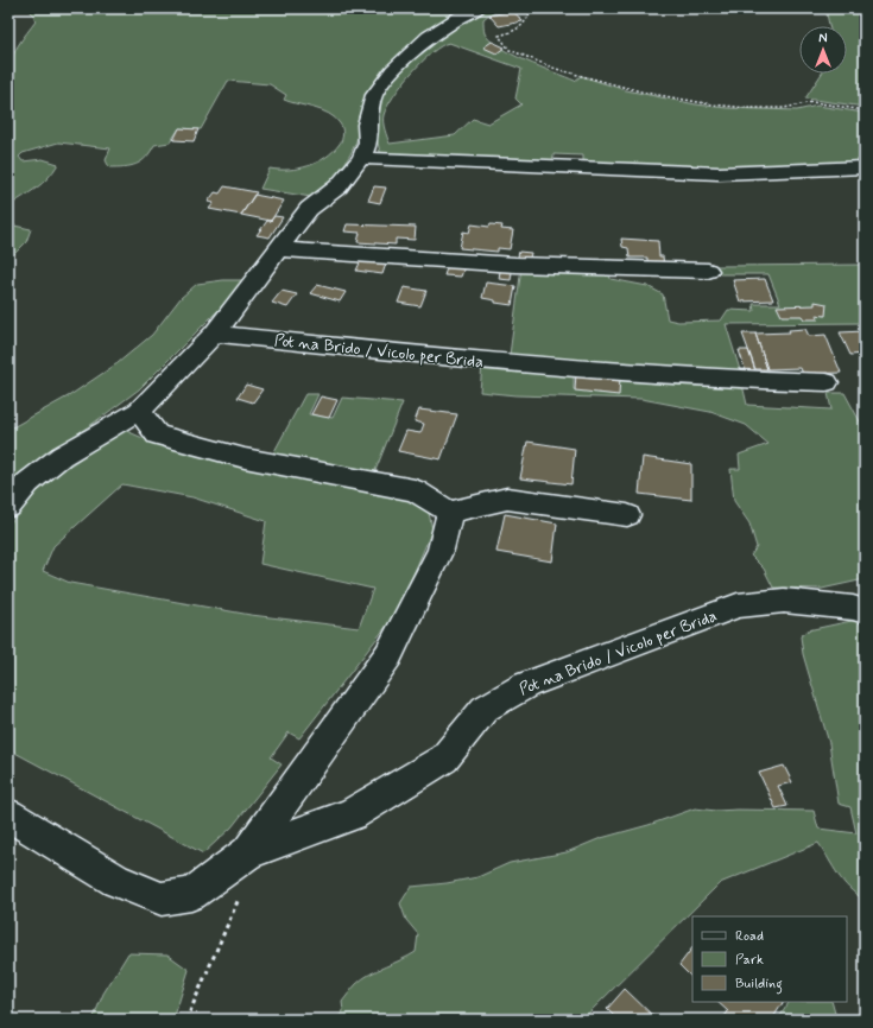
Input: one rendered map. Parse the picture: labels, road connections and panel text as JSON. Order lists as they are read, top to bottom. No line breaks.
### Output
{"streets":{"street":["Pot na Brido / Vicolo per Brida"]},"legend":["Road","Park","Building"],"north":"top"}
